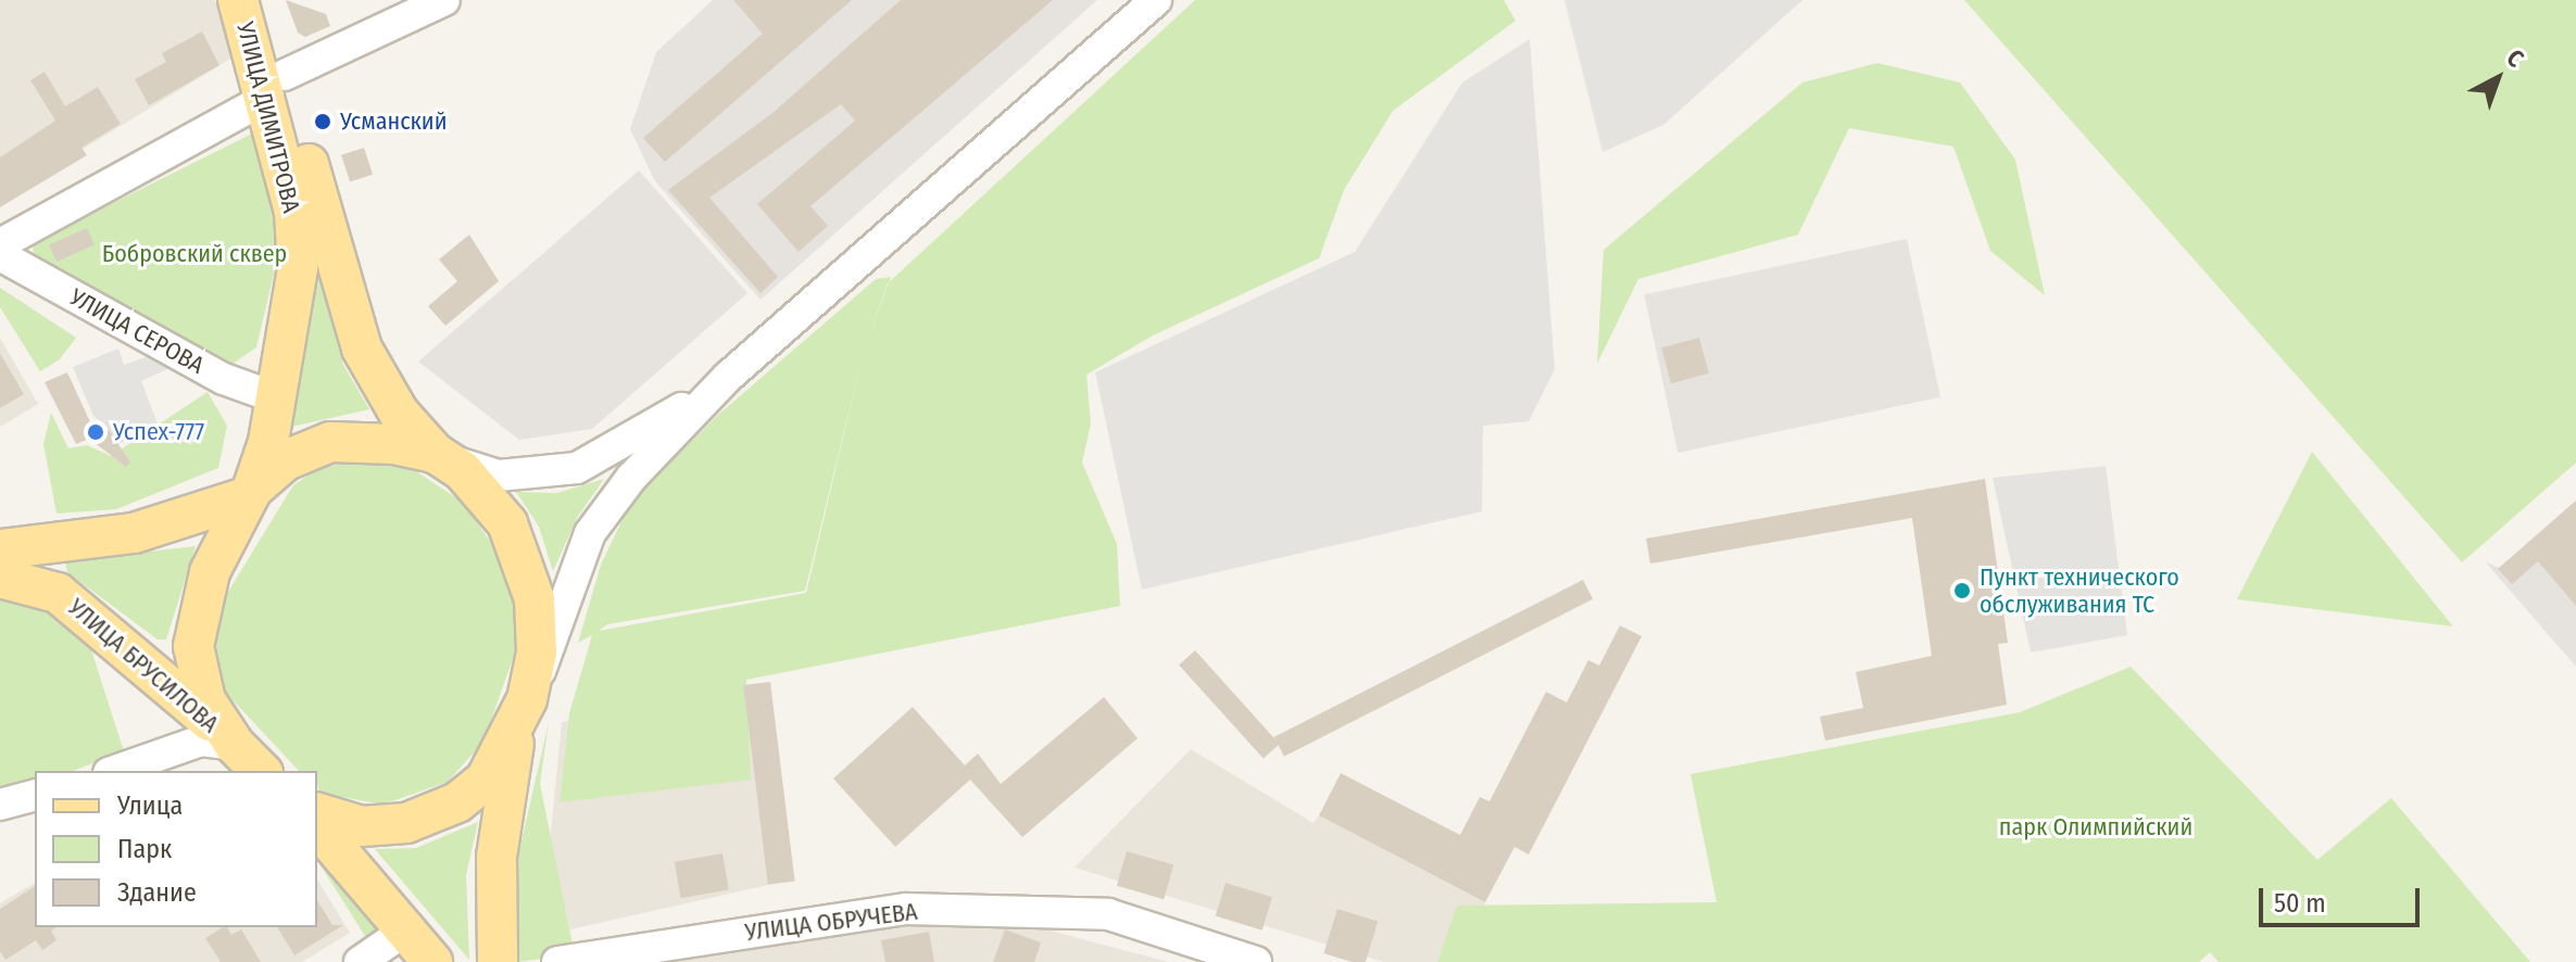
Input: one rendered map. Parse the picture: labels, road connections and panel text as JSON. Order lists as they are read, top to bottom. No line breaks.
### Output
{"streets":{"main road":["УЛИЦА ДИМИТРОВА","УЛИЦА БРУСИЛОВА"],"street":["УЛИЦА СЕРОВА","УЛИЦА ОБРУЧЕВА"]},"crossings":[["УЛИЦА ДИМИТРОВА","УЛИЦА СЕРОВА"],["УЛИЦА ДИМИТРОВА","УЛИЦА БРУСИЛОВА"]],"parks":["Бобровский сквер","парк Олимпийский"],"places":["Усманский","Успех-777","Пункт технического обслуживания ТС"],"legend":["Улица","Парк","Здание"],"scale_bar":"50 m","north":"top right"}
